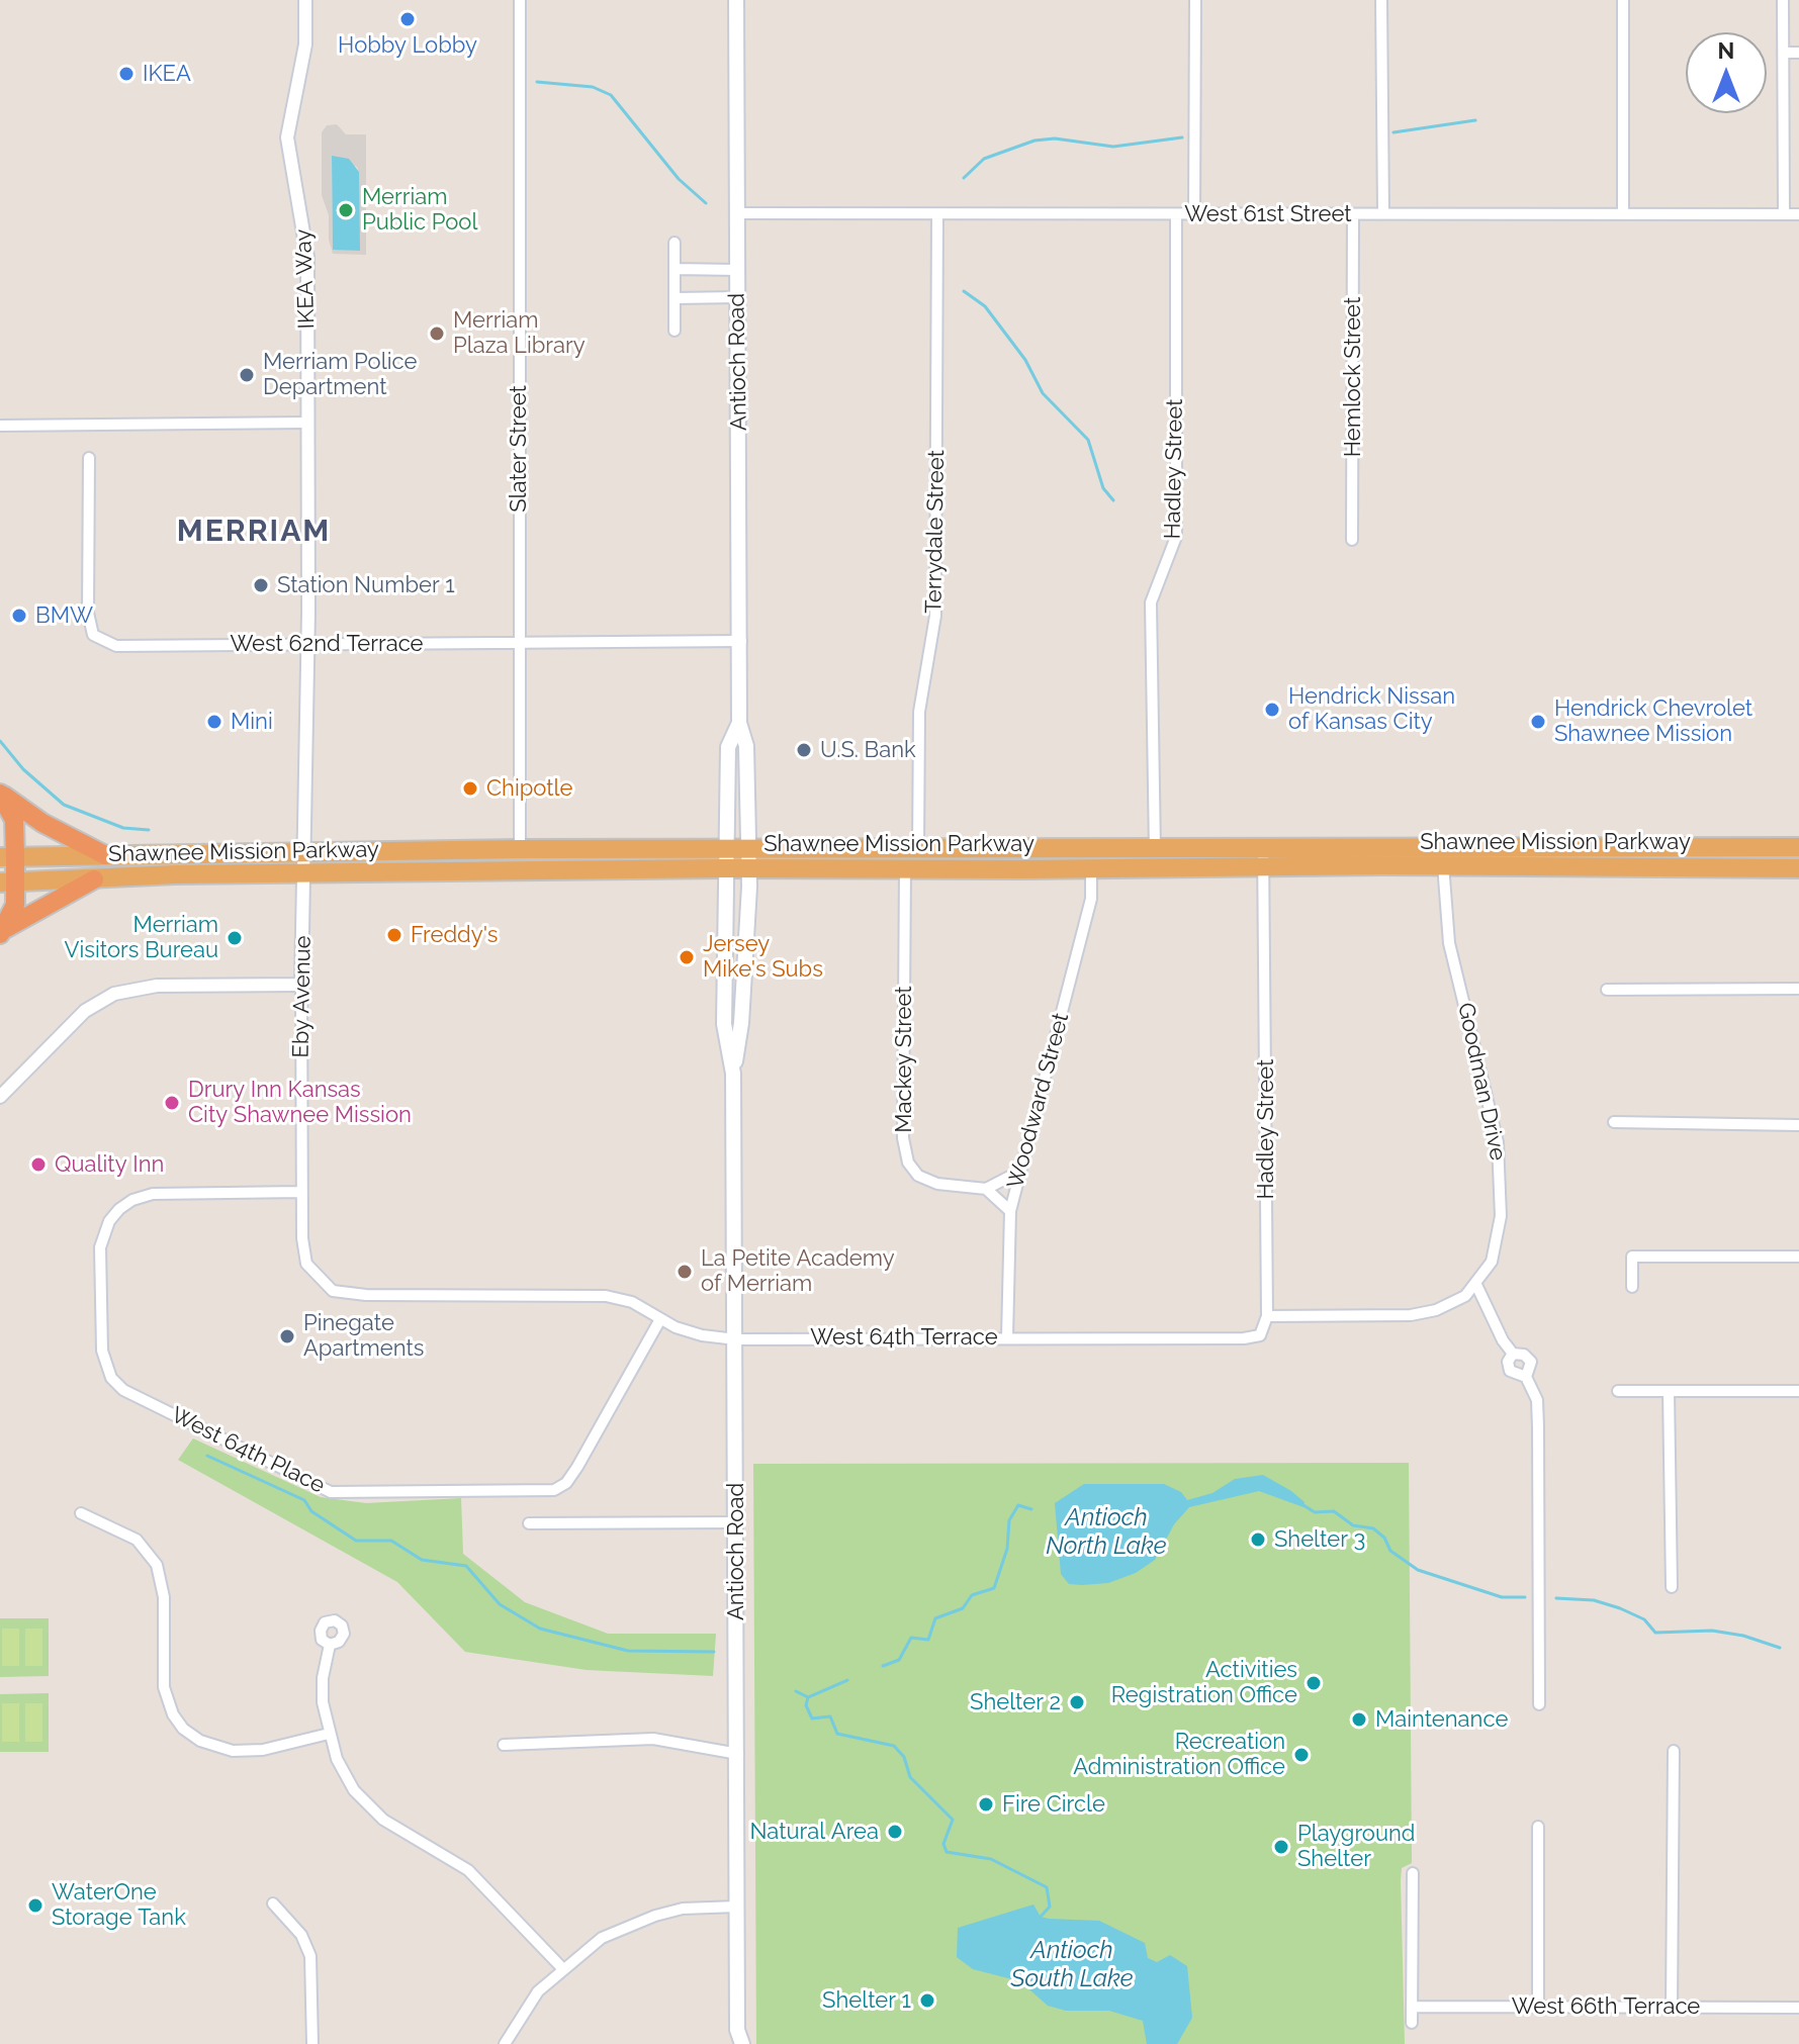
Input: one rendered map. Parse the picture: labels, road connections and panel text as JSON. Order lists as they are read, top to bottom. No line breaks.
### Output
{"streets":{"highway":["Shawnee Mission Parkway"],"main road":["Antioch Road"],"street":["West 61st Street","IKEA Way","Hemlock Street","Slater Street","Hadley Street","Terrydale Street","West 62nd Terrace","Eby Avenue","Mackey Street","Goodman Drive","Woodward Street","West 64th Terrace","West 64th Place","West 66th Terrace"]},"crossings":[["West 61st Street","Antioch Road"],["West 61st Street","Hemlock Street"],["West 61st Street","Hadley Street"],["West 61st Street","Terrydale Street"],["IKEA Way","West 62nd Terrace"],["IKEA Way","Shawnee Mission Parkway"],["IKEA Way","Eby Avenue"],["Antioch Road","West 62nd Terrace"],["Antioch Road","Shawnee Mission Parkway"],["Antioch Road","West 64th Terrace"],["Slater Street","West 62nd Terrace"],["Slater Street","Shawnee Mission Parkway"],["Hadley Street","Shawnee Mission Parkway"],["Hadley Street","West 64th Terrace"],["Terrydale Street","Shawnee Mission Parkway"],["Shawnee Mission Parkway","Eby Avenue"],["Shawnee Mission Parkway","Mackey Street"],["Shawnee Mission Parkway","Goodman Drive"],["Shawnee Mission Parkway","Woodward Street"],["Eby Avenue","West 64th Terrace"],["Eby Avenue","West 64th Place"],["Woodward Street","West 64th Terrace"],["West 64th Terrace","West 64th Place"]],"districts":["MERRIAM"],"water":["Antioch North Lake","Antioch South Lake"],"places":["Hobby Lobby","IKEA","Merriam Public Pool","Merriam Plaza Library","Merriam Police Department","Station Number 1","BMW","Hendrick Nissan of Kansas City","Mini","Hendrick Chevrolet Shawnee Mission","U.S. Bank","Chipotle","Freddy's","Merriam Visitors Bureau","Jersey Mike's Subs","Drury Inn Kansas City Shawnee Mission","Quality Inn","La Petite Academy of Merriam","Pinegate Apartments","Shelter 3","Activities Registration Office","Shelter 2","Maintenance","Recreation Administration Office","Fire Circle","Natural Area","Playground Shelter","WaterOne Storage Tank","Shelter 1"],"north":"top"}
